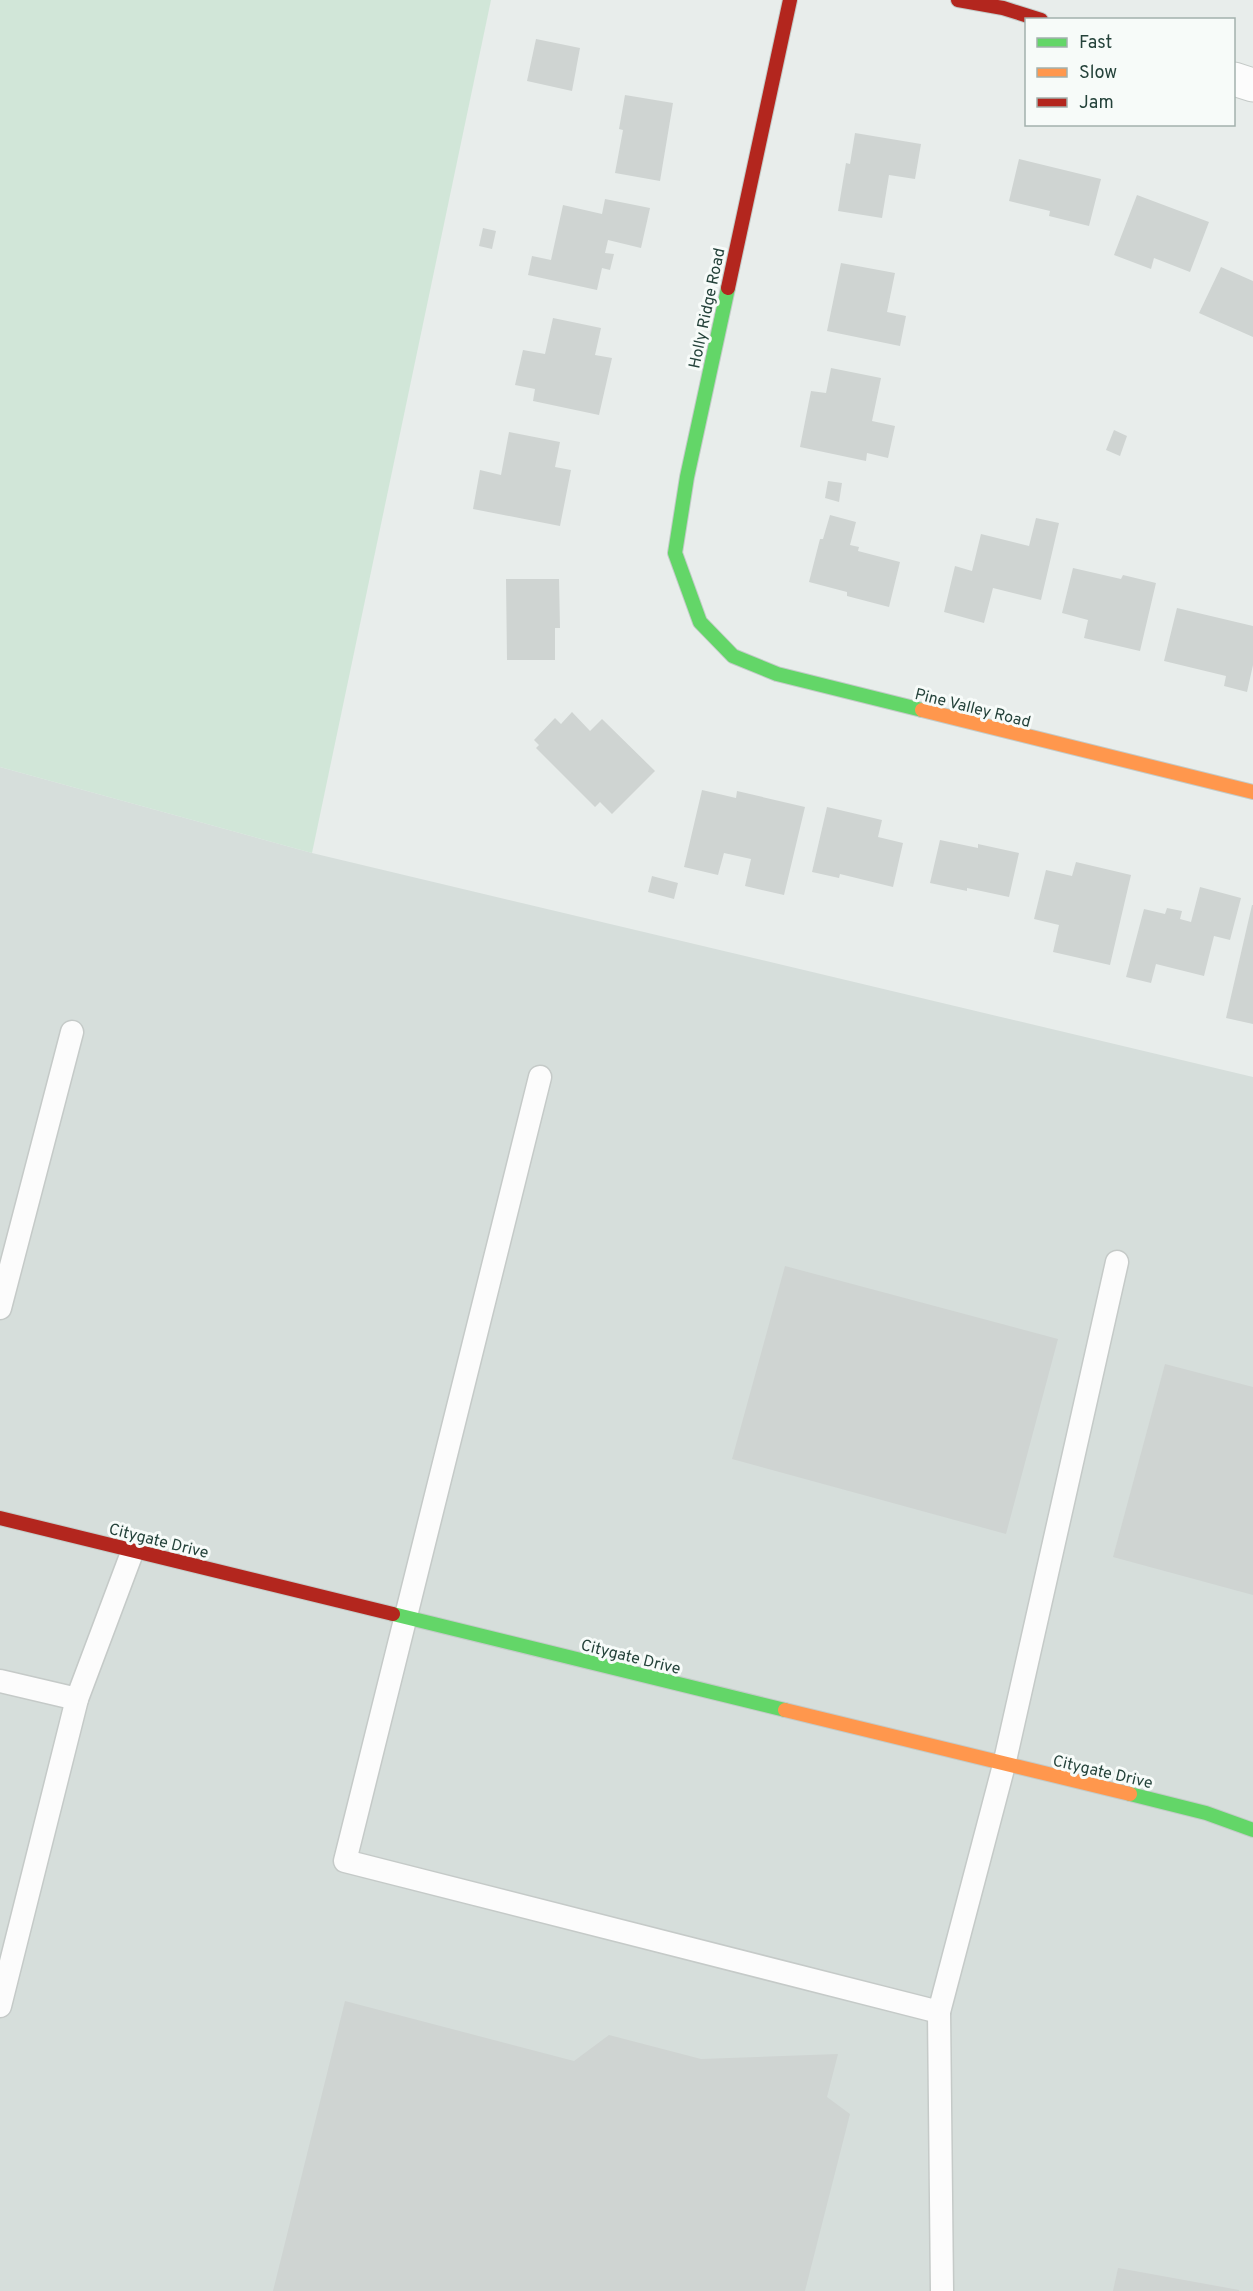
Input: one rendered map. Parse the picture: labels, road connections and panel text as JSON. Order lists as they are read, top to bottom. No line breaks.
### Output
{"streets":{"street":["Holly Ridge Road","Pine Valley Road","Citygate Drive"]},"crossings":[["Holly Ridge Road","Pine Valley Road"]],"legend":["Fast","Slow","Jam"]}
